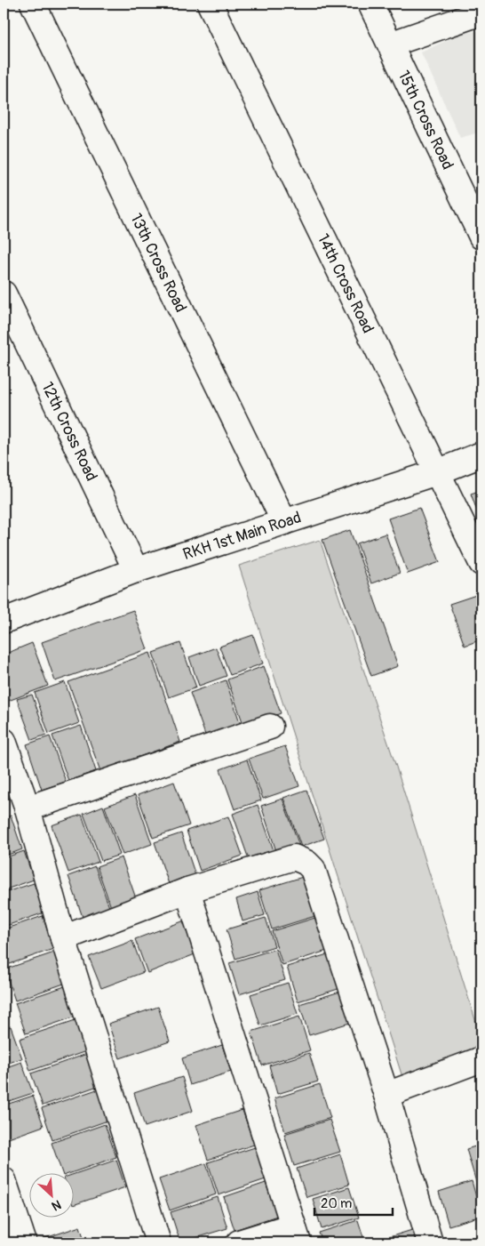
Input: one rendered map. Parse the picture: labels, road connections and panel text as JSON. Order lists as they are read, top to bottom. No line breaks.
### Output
{"streets":{"street":["15th Cross Road","13th Cross Road","14th Cross Road","12th Cross Road","RKH 1st Main Road"]},"crossings":[["13th Cross Road","RKH 1st Main Road"],["14th Cross Road","RKH 1st Main Road"],["12th Cross Road","RKH 1st Main Road"]],"scale_bar":"20 m","north":"bottom right"}
